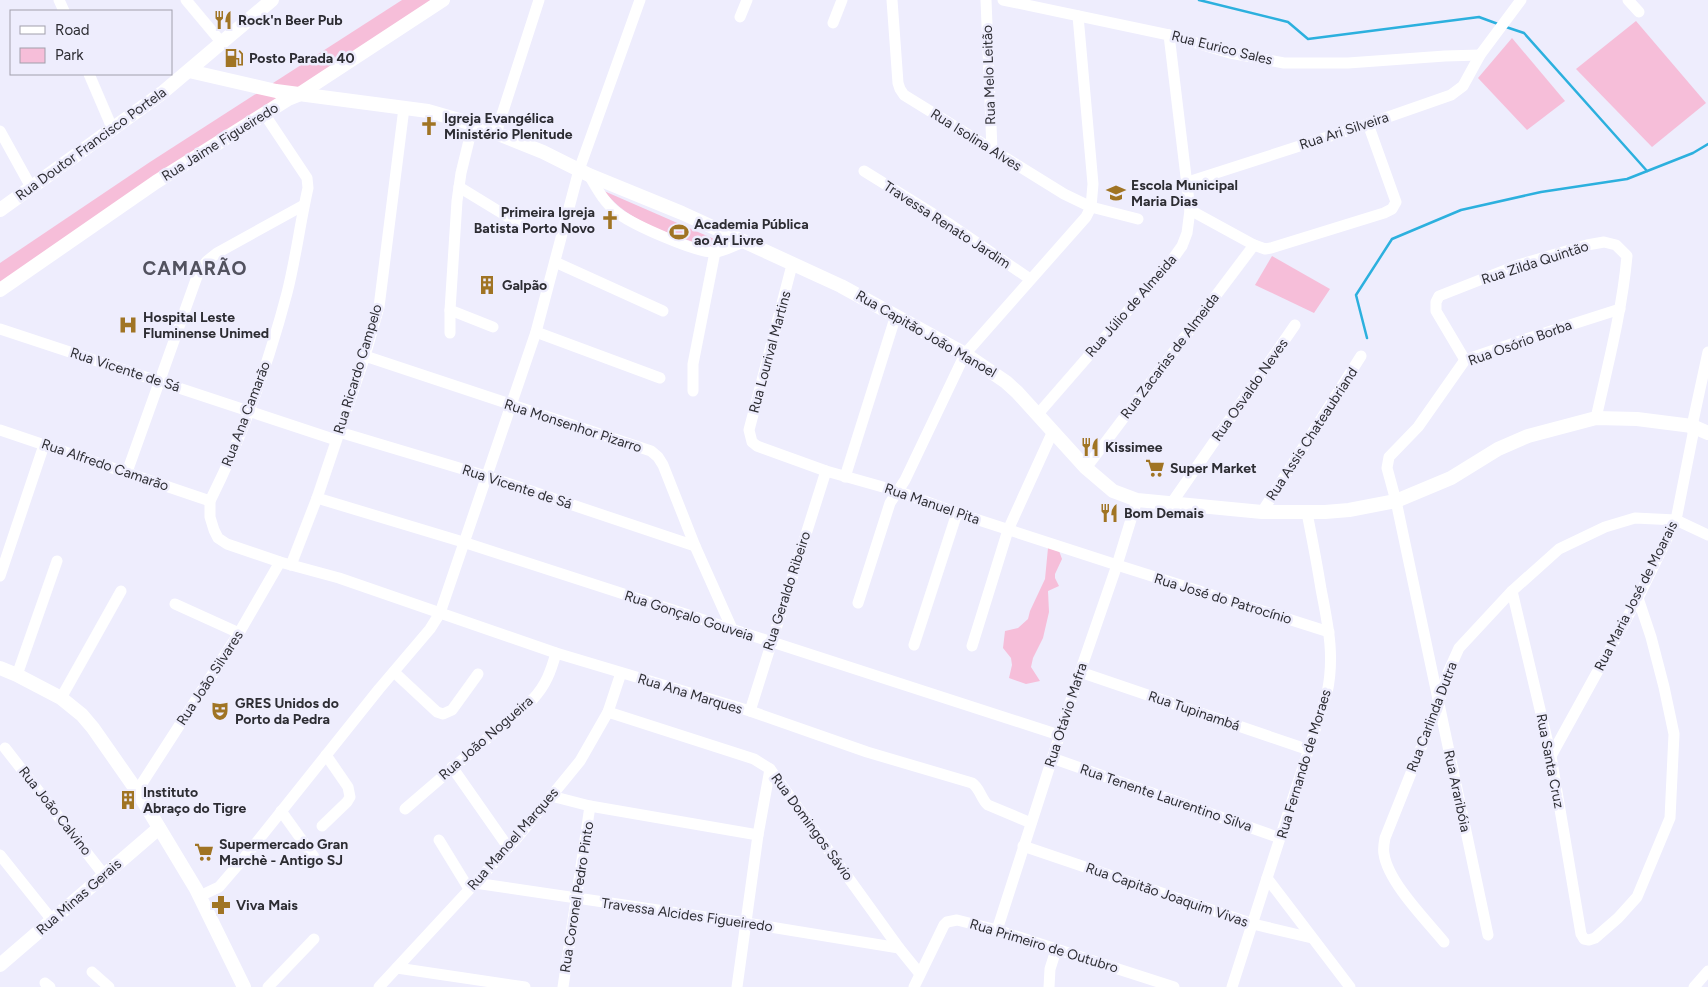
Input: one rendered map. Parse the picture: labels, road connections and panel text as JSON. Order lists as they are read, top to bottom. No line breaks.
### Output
{"streets":{"main road":["Rua Jaime Figueiredo","Rua Doutor Francisco Portela","Rua Capitão João Manoel","Rua Minas Gerais"],"street":["Rua Eurico Sales","Rua Melo Leitão","Rua Ari Silveira","Rua Isolina Alves","Travessa Renato Jardim","Rua Zilda Quintão","Rua Júlio de Almeida","Rua Osório Borba","Rua Lourival Martins","Rua Zacarias de Almeida","Rua Ricardo Campelo","Rua Vicente de Sá","Rua Osvaldo Neves","Rua Ana Camarão","Rua Monsenhor Pizarro","Rua Assis Chateaubriand","Rua Alfredo Camarão","Rua Manuel Pita","Rua Geraldo Ribeiro","Rua Maria José de Moarais","Rua José do Patrocínio","Rua Gonçalo Gouveia","Rua João Silvares","Rua Ana Marques","Rua Tupinambá","Rua Otávio Mafra","Rua Carlinda Dutra","Rua João Nogueira","Rua Santa Cruz","Rua Fernando de Moraes","Rua Araribóia","Rua Tenente Laurentino Silva","Rua João Calvino","Rua Domingos Sávio","Rua Manoel Marques","Rua Capitão Joaquim Vivas","Rua Coronel Pedro Pinto","Travessa Alcides Figueiredo","Rua Primeiro de Outubro"]},"crossings":[["Rua Eurico Sales","Rua Ari Silveira"],["Rua Eurico Sales","Rua Júlio de Almeida"],["Rua Melo Leitão","Rua Isolina Alves"],["Rua Ari Silveira","Rua Júlio de Almeida"],["Rua Jaime Figueiredo","Rua Capitão João Manoel"],["Rua Jaime Figueiredo","Rua Ana Camarão"],["Rua Doutor Francisco Portela","Rua Capitão João Manoel"],["Rua Zilda Quintão","Rua Capitão João Manoel"],["Rua Zilda Quintão","Rua Osório Borba"],["Rua Júlio de Almeida","Rua Capitão João Manoel"],["Rua Capitão João Manoel","Rua Osório Borba"],["Rua Capitão João Manoel","Rua Lourival Martins"],["Rua Capitão João Manoel","Rua Zacarias de Almeida"],["Rua Capitão João Manoel","Rua Ricardo Campelo"],["Rua Capitão João Manoel","Rua Osvaldo Neves"],["Rua Capitão João Manoel","Rua Assis Chateaubriand"],["Rua Capitão João Manoel","Rua Maria José de Moarais"],["Rua Capitão João Manoel","Rua Otávio Mafra"],["Rua Capitão João Manoel","Rua Fernando de Moraes"],["Rua Capitão João Manoel","Rua Araribóia"],["Rua Osório Borba","Rua Araribóia"],["Rua Lourival Martins","Rua Manuel Pita"],["Rua Ricardo Campelo","Rua Vicente de Sá"],["Rua Ricardo Campelo","Rua Monsenhor Pizarro"],["Rua Ricardo Campelo","Rua Gonçalo Gouveia"],["Rua Ricardo Campelo","Rua João Silvares"],["Rua Ricardo Campelo","Rua Ana Marques"],["Rua Vicente de Sá","Rua Ana Camarão"],["Rua Vicente de Sá","Rua Monsenhor Pizarro"],["Rua Ana Camarão","Rua Alfredo Camarão"],["Rua Monsenhor Pizarro","Rua Gonçalo Gouveia"],["Rua Manuel Pita","Rua Geraldo Ribeiro"],["Rua Manuel Pita","Rua José do Patrocínio"],["Rua Manuel Pita","Rua Otávio Mafra"],["Rua Geraldo Ribeiro","Rua Gonçalo Gouveia"],["Rua Geraldo Ribeiro","Rua Ana Marques"],["Rua Maria José de Moarais","Rua Carlinda Dutra"],["Rua Maria José de Moarais","Rua Santa Cruz"],["Rua José do Patrocínio","Rua Otávio Mafra"],["Rua José do Patrocínio","Rua Fernando de Moraes"],["Rua Gonçalo Gouveia","Rua Otávio Mafra"],["Rua João Silvares","Rua Ana Marques"],["Rua Ana Marques","Rua Otávio Mafra"],["Rua Ana Marques","Rua João Nogueira"],["Rua Ana Marques","Rua Manoel Marques"],["Rua Tupinambá","Rua Otávio Mafra"],["Rua Tupinambá","Rua Fernando de Moraes"],["Rua Otávio Mafra","Rua Tenente Laurentino Silva"],["Rua Otávio Mafra","Rua Capitão Joaquim Vivas"],["Rua Otávio Mafra","Rua Primeiro de Outubro"],["Rua Carlinda Dutra","Rua Santa Cruz"],["Rua Carlinda Dutra","Rua Araribóia"],["Rua Fernando de Moraes","Rua Tenente Laurentino Silva"],["Rua Fernando de Moraes","Rua Capitão Joaquim Vivas"],["Rua João Calvino","Rua Minas Gerais"],["Rua Domingos Sávio","Rua Manoel Marques"],["Rua Domingos Sávio","Travessa Alcides Figueiredo"],["Rua Domingos Sávio","Rua Primeiro de Outubro"],["Rua Manoel Marques","Travessa Alcides Figueiredo"],["Rua Coronel Pedro Pinto","Travessa Alcides Figueiredo"]],"districts":["CAMARÃO"],"places":{"restaurant":["Rock'n Beer Pub","Kissimee","Bom Demais"],"fuel station":["Posto Parada 40"],"church":["Igreja Evangélica Ministério Plenitude","Primeira Igreja Batista Porto Novo"],"school or university":["Escola Municipal Maria Dias"],"sports":["Academia Pública ao Ar Livre"],"building":["Galpão","Instituto Abraço do Tigre"],"hospital":["Hospital Leste Fluminense Unimed"],"supermarket":["Super Market","Supermercado Gran Marchè - Antigo SJ"],"theatre":["GRES Unidos do Porto da Pedra"],"pharmacy":["Viva Mais"]},"legend":["Road","Park"]}
